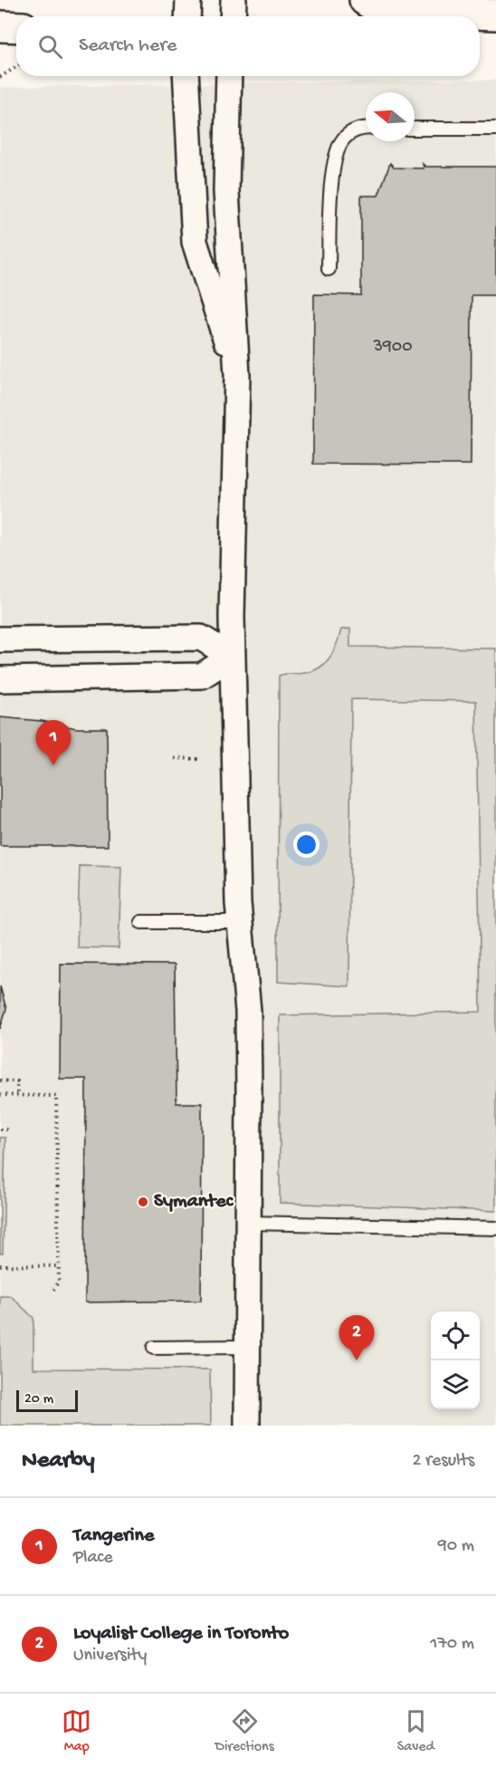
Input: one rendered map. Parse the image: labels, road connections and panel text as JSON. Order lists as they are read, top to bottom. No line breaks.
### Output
{"places":["Symantec"],"house_numbers":["3900"],"scale_bar":"20 m","north":"left","page":{"search":"Search here","pins":["1","2"],"scale":"20 m","heading":["Nearby","2 results"],"list":[{"mark":"1","name":"Tangerine","note":"Place","value":"90 m"},{"mark":"2","name":"Loyalist College in Toronto","note":"University","value":"170 m"}],"nav":["Map","Directions","Saved"]}}
